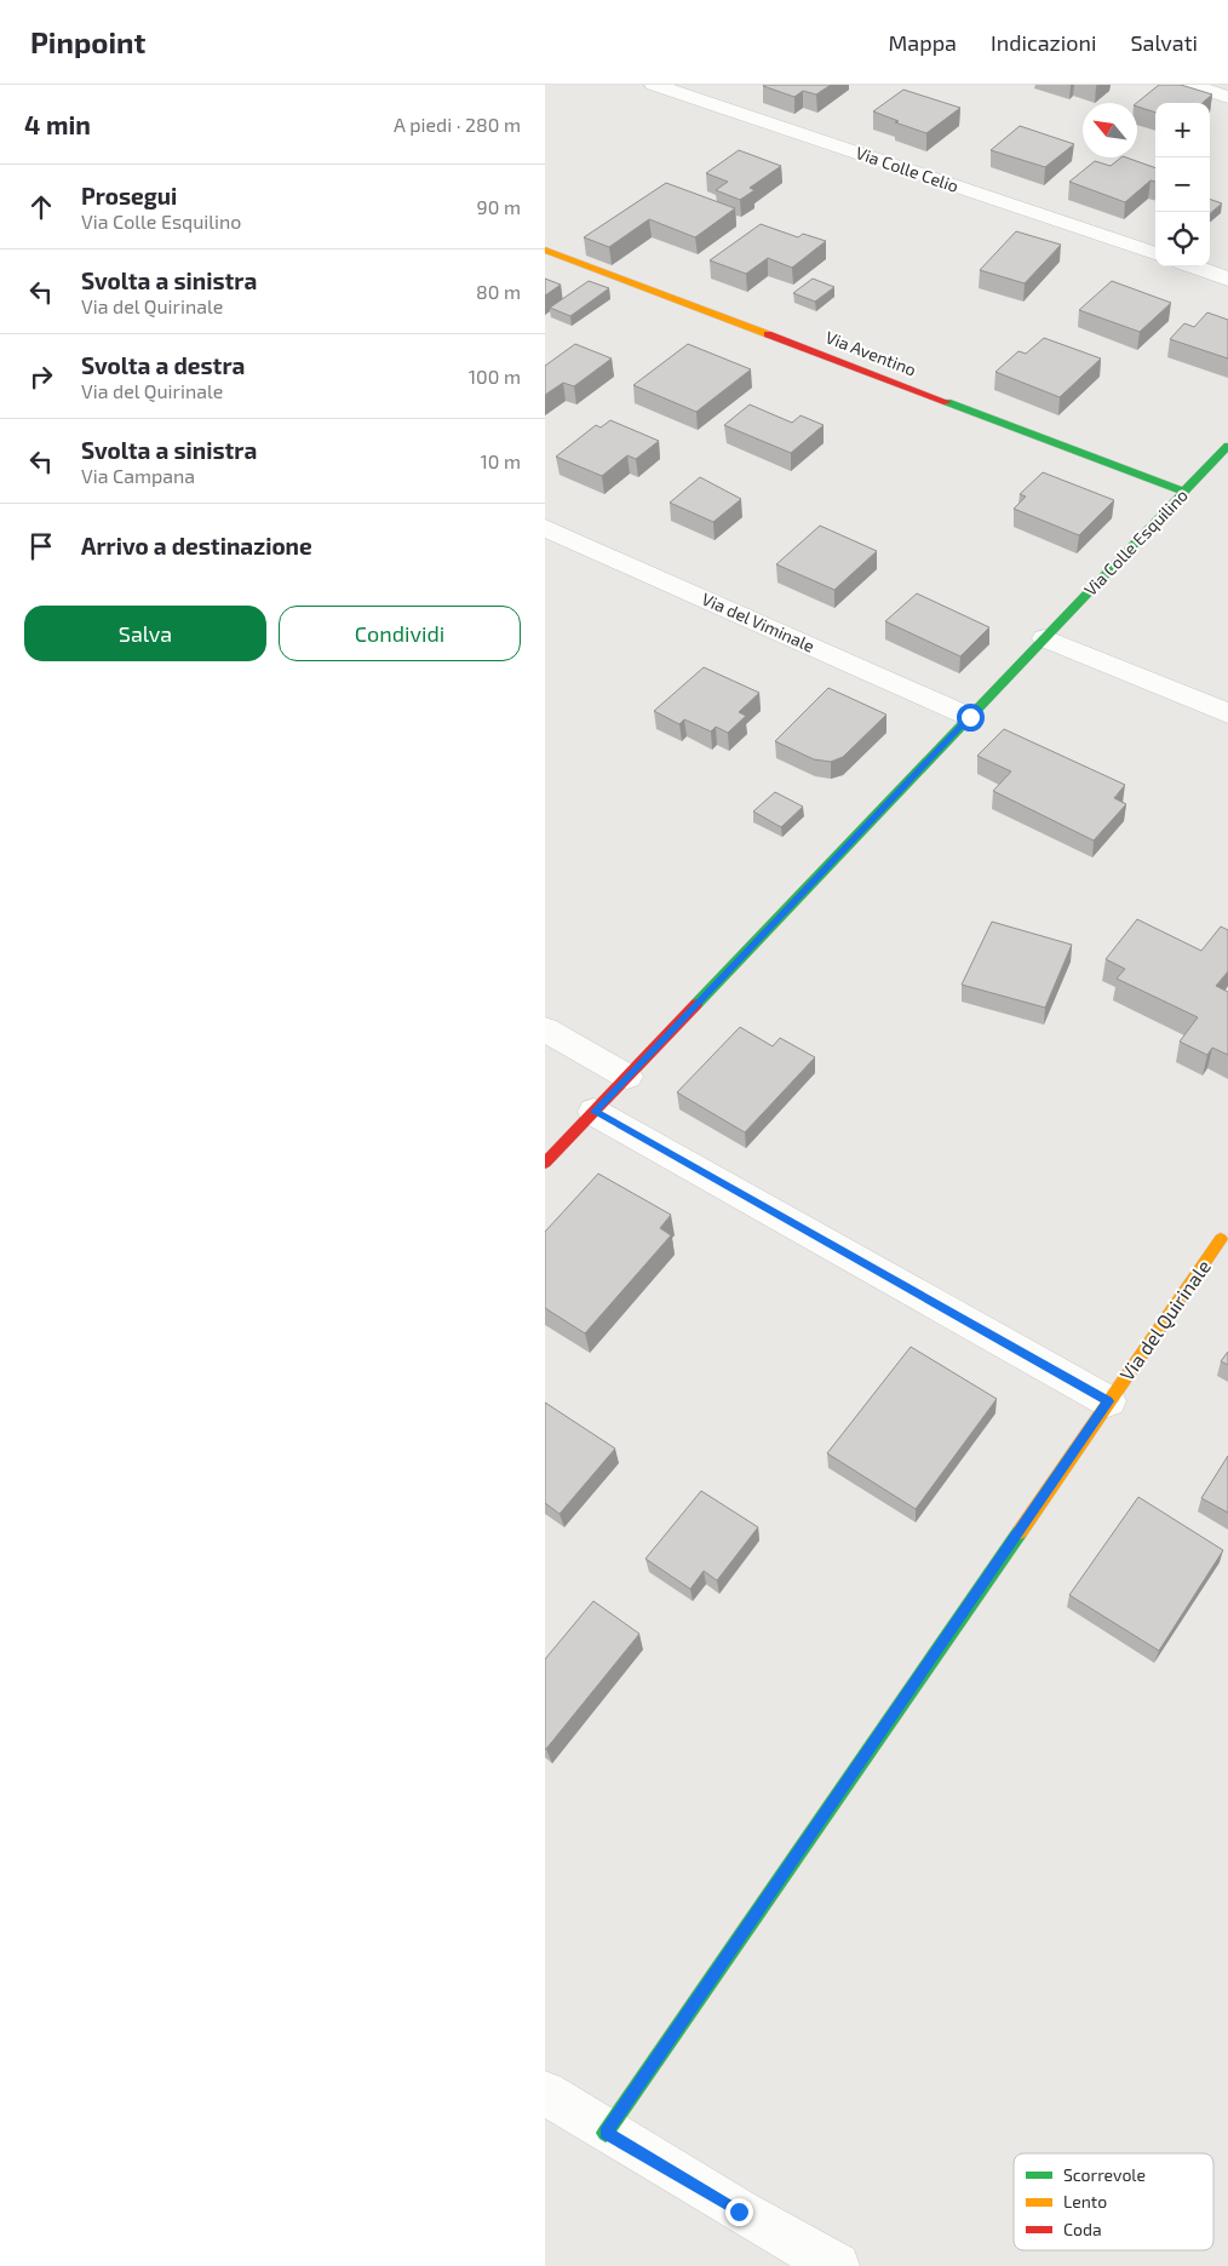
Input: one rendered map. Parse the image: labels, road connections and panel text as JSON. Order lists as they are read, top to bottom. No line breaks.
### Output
{"streets":{"street":["Via Colle Celio","Via Aventino","Via Colle Esquilino","Via del Viminale","Via del Quirinale"]},"crossings":[["Via Aventino","Via Colle Esquilino"],["Via Colle Esquilino","Via del Viminale"],["Via Colle Esquilino","Via del Quirinale"]],"legend":["Scorrevole","Lento","Coda"],"north":"top left","page":{"header":"Pinpoint","nav":["Mappa","Indicazioni","Salvati"],"heading":["4 min","A piedi · 280 m"],"map_buttons":["+","−"],"list":[["Prosegui","Via Colle Esquilino","90 m"],["Svolta a sinistra","Via del Quirinale","80 m"],["Svolta a destra","Via del Quirinale","100 m"],["Svolta a sinistra","Via Campana","10 m"],"Arrivo a destinazione"],"buttons":["Salva","Condividi"]}}
